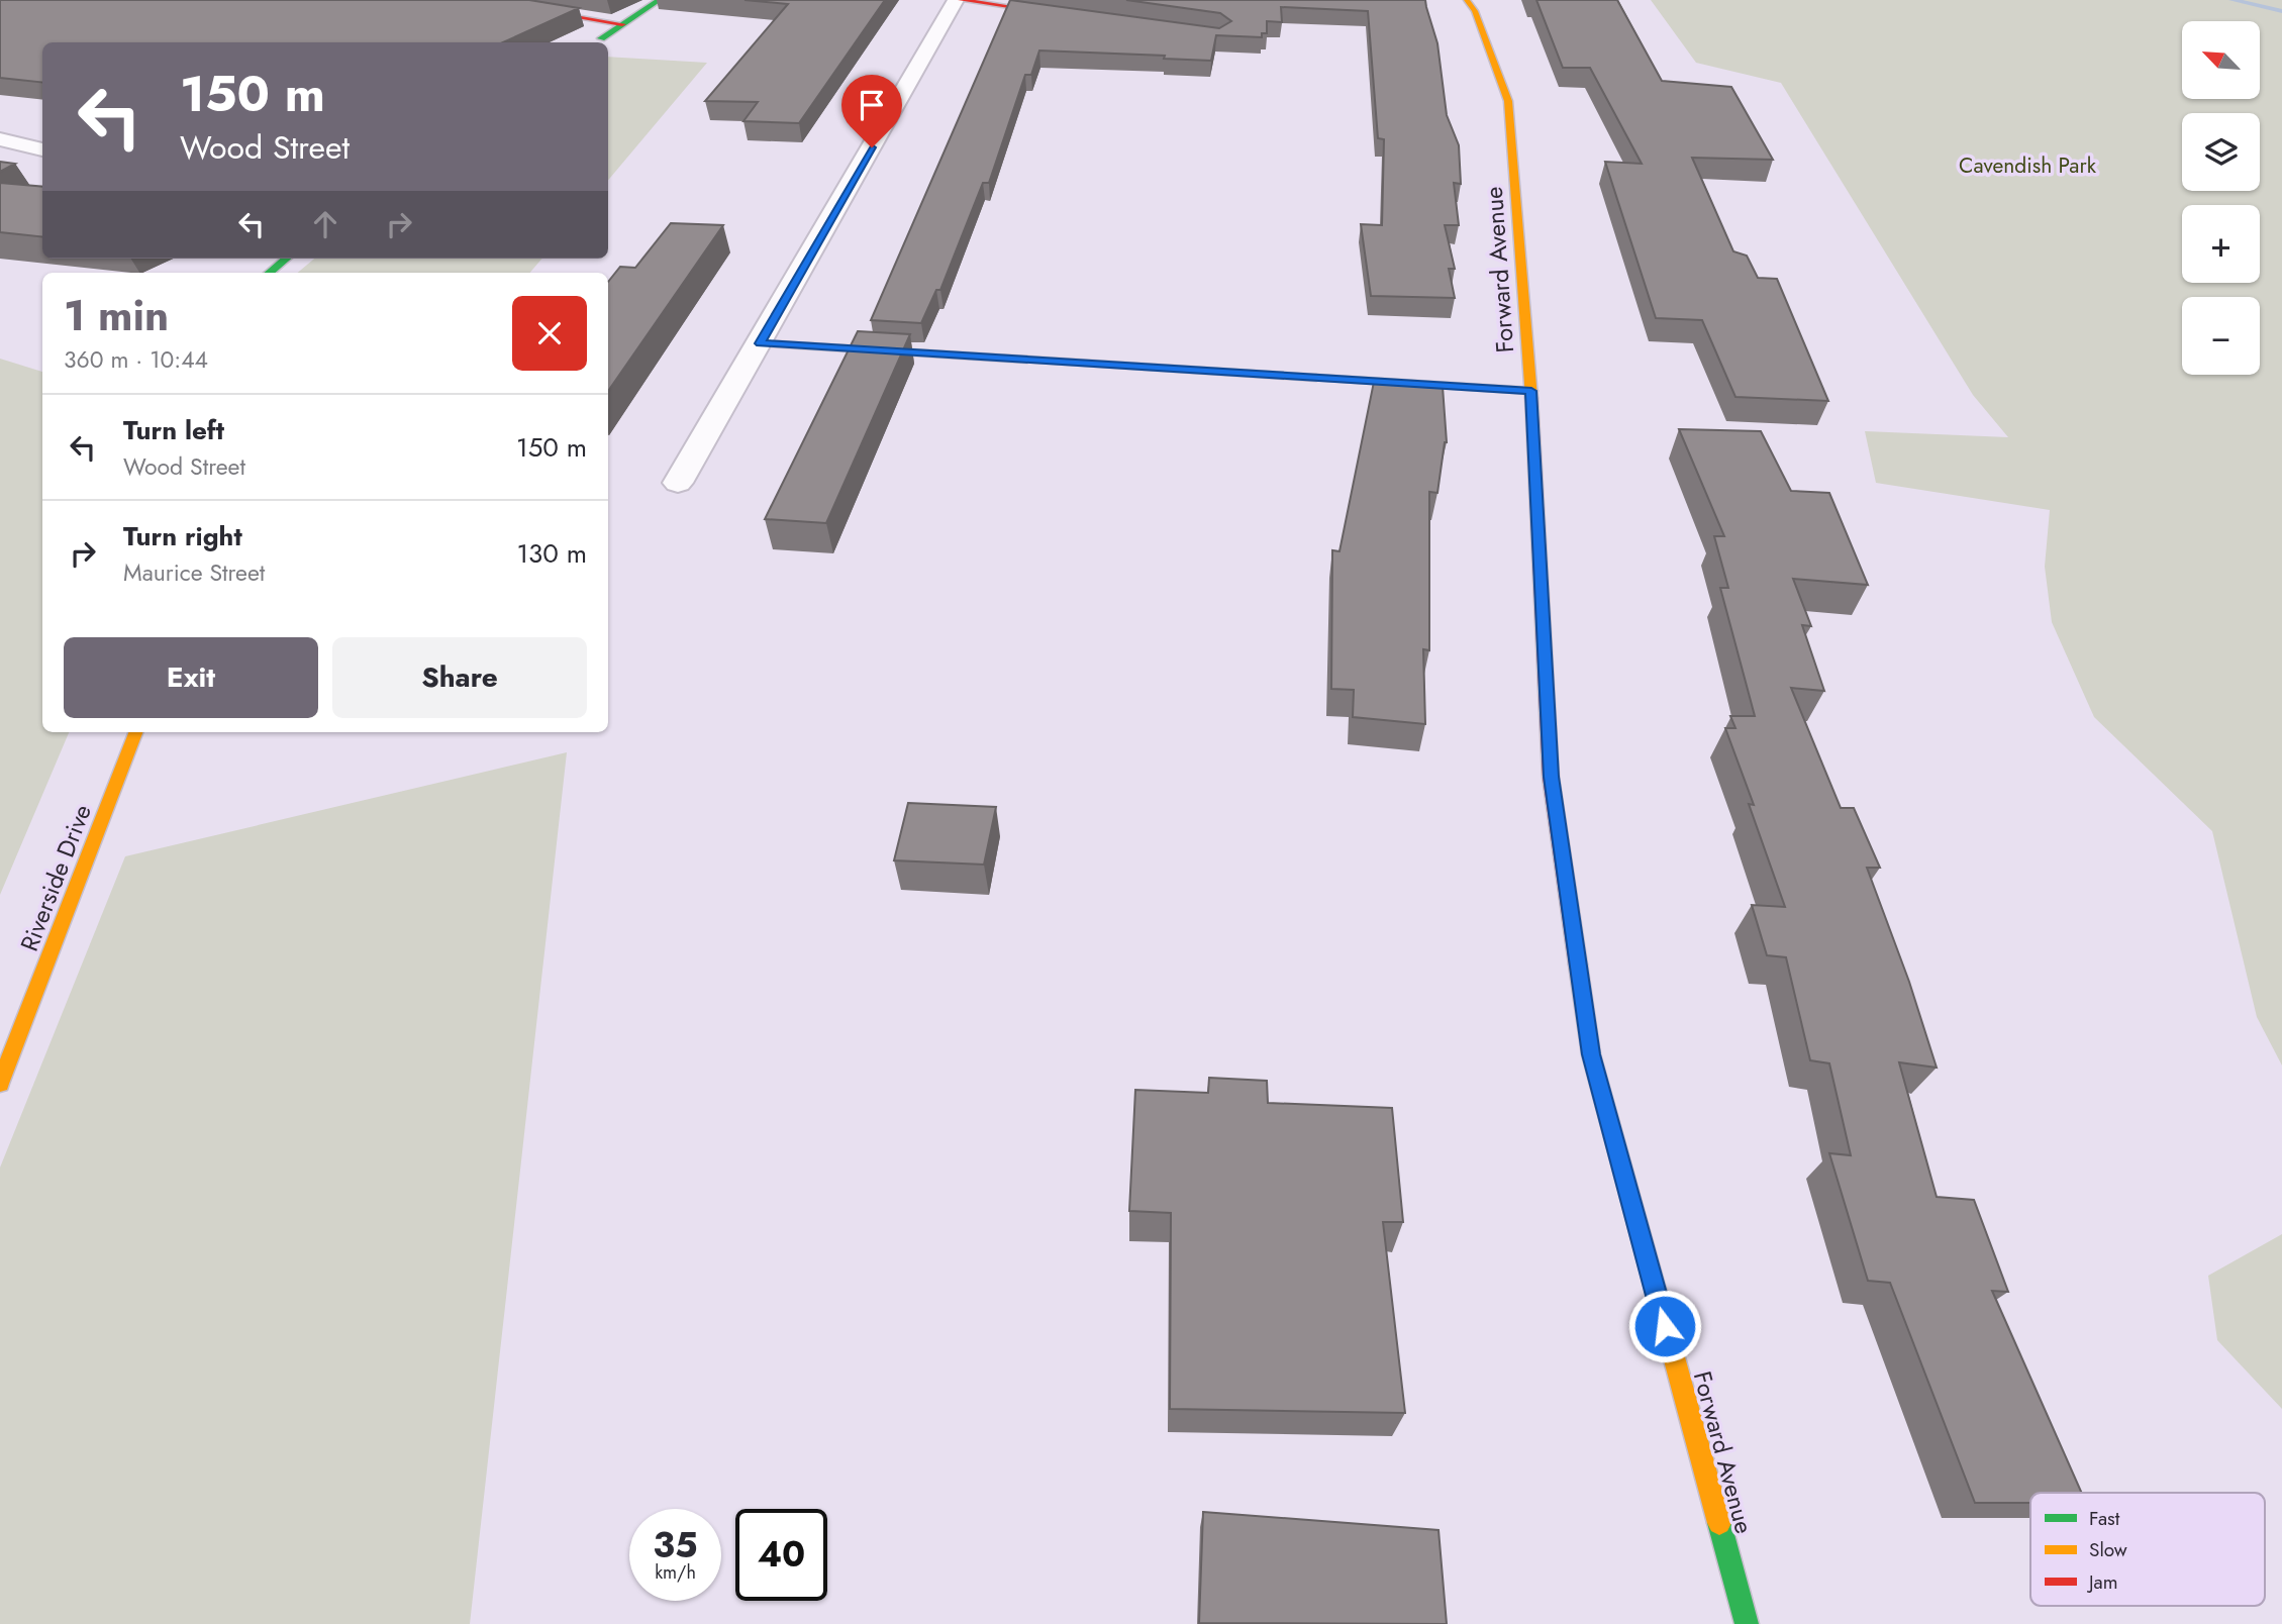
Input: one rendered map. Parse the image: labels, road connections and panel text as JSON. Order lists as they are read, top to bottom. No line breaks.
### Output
{"streets":{"street":["Forward Avenue","Riverside Drive"]},"parks":["Cavendish Park"],"legend":["Fast","Slow","Jam"],"north":"top left","page":{"map_buttons":["+","−"],"turn":["150 m","Wood Street"],"heading":["1 min","360 m · 10:44"],"list":[{"name":"Turn left","note":"Wood Street","value":"150 m"},{"name":"Turn right","note":"Maurice Street","value":"130 m"}],"buttons":["Exit","Share"],"speed":"35 km/h","limit":"40"}}
